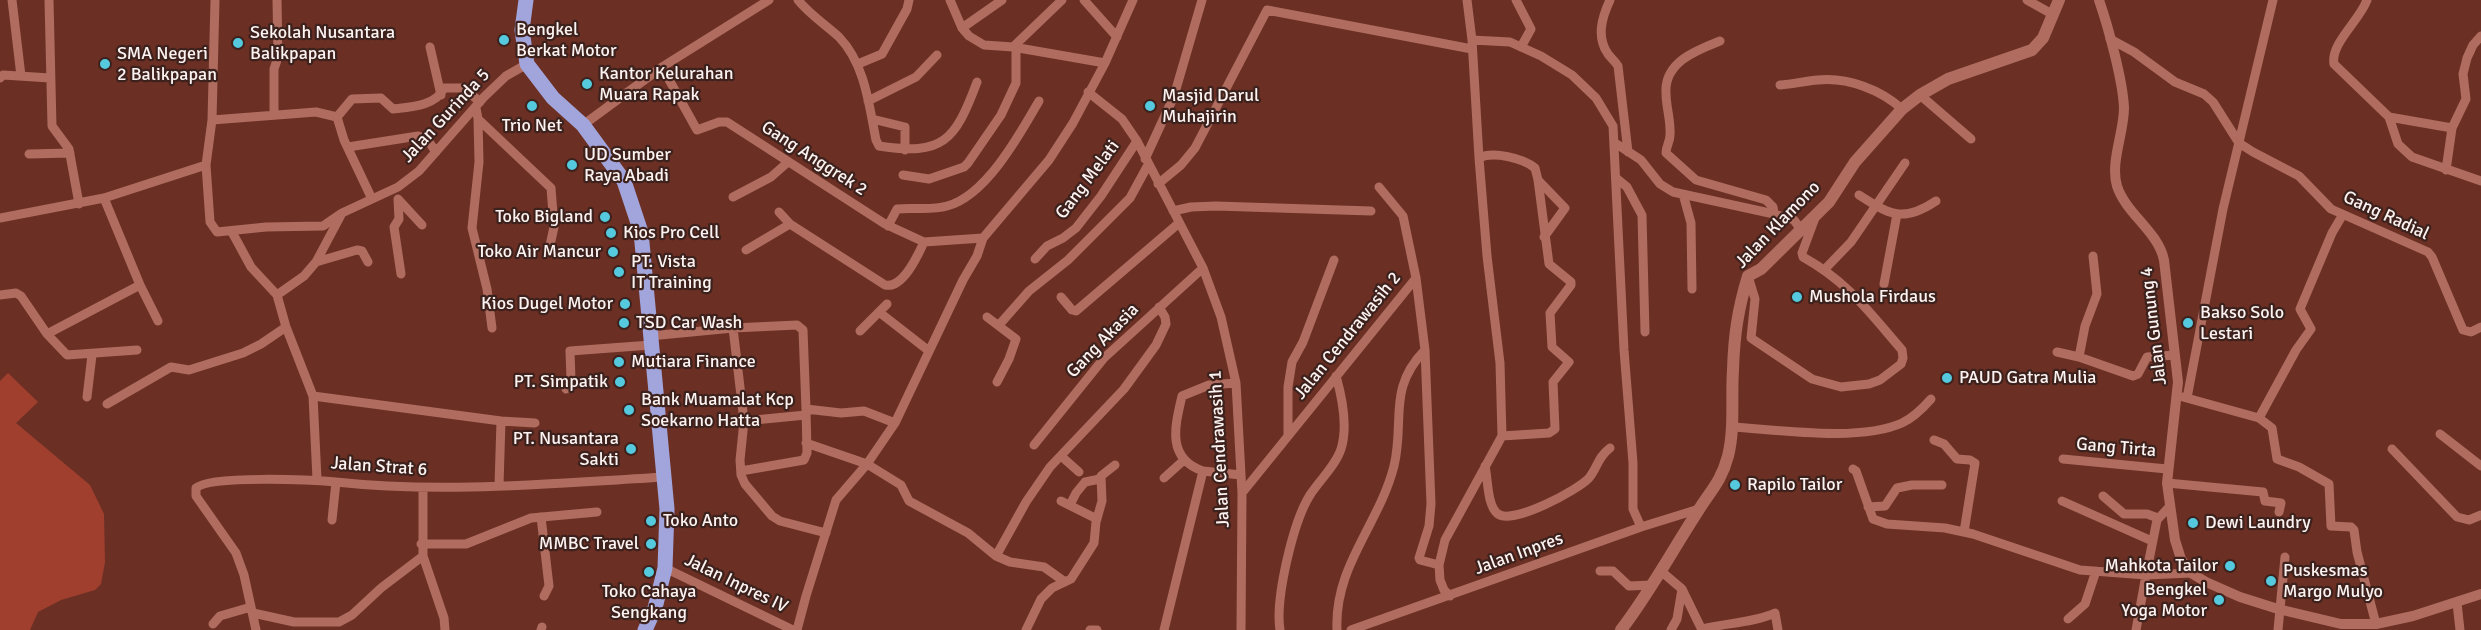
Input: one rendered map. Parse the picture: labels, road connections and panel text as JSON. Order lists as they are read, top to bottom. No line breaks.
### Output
{"streets":{"main road":["Jalan Klamono"],"street":["Jalan Gurinda 5","Gang Anggrek 2","Gang Melati","Gang Radial","Jalan Gunung 4","Jalan Cendrawasih 2","Gang Akasia","Gang Tirta","Jalan Cendrawasih 1","Jalan Strat 6","Jalan Inpres","Jalan Inpres IV"]},"crossings":[["Gang Melati","Jalan Cendrawasih 1"],["Gang Radial","Jalan Gunung 4"],["Jalan Klamono","Jalan Inpres"],["Jalan Gunung 4","Gang Tirta"],["Jalan Cendrawasih 2","Jalan Cendrawasih 1"],["Gang Akasia","Jalan Cendrawasih 1"]],"places":["Bengkel Berkat Motor","Sekolah Nusantara Balikpapan","SMA Negeri 2 Balikpapan","Kantor Kelurahan Muara Rapak","Trio Net","Masjid Darul Muhajirin","UD Sumber Raya Abadi","Toko Bigland","Kios Pro Cell","Toko Air Mancur","PT. Vista IT Training","Mushola Firdaus","Kios Dugel Motor","TSD Car Wash","Bakso Solo Lestari","Mutiara Finance","PAUD Gatra Mulia","PT. Simpatik","Bank Muamalat Kcp Soekarno Hatta","PT. Nusantara Sakti","Rapilo Tailor","Toko Anto","Dewi Laundry","MMBC Travel","Mahkota Tailor","Toko Cahaya Sengkang","Puskesmas Margo Mulyo","Bengkel Yoga Motor"]}
